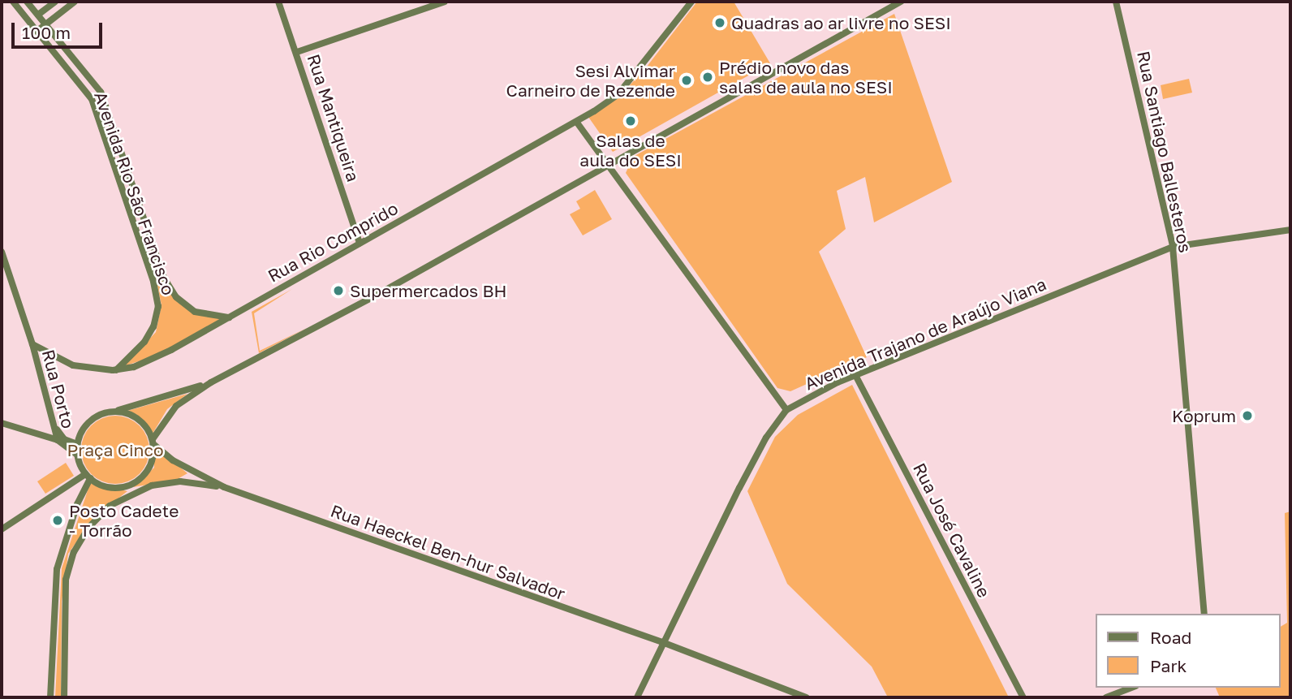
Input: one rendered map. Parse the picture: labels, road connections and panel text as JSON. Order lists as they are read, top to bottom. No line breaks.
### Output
{"streets":{"street":["Rua Mantiqueira","Rua Santiago Ballesteros","Avenida Rio São Francisco","Rua Rio Comprido","Avenida Trajano de Araújo Viana","Rua Porto","Rua José Cavaline","Rua Haeckel Ben-hur Salvador"]},"crossings":[["Rua Mantiqueira","Rua Rio Comprido"],["Rua Santiago Ballesteros","Avenida Trajano de Araújo Viana"],["Avenida Rio São Francisco","Rua Rio Comprido"],["Rua Rio Comprido","Rua Porto"],["Avenida Trajano de Araújo Viana","Rua José Cavaline"]],"parks":["Praça Cinco"],"places":["Quadras ao ar livre no SESI","Prédio novo das salas de aula no SESI","Sesi Alvimar Carneiro de Rezende","Salas de aula do SESI","Supermercados BH","Koprum","Posto Cadete - Torrão"],"legend":["Road","Park"],"scale_bar":"100 m"}
